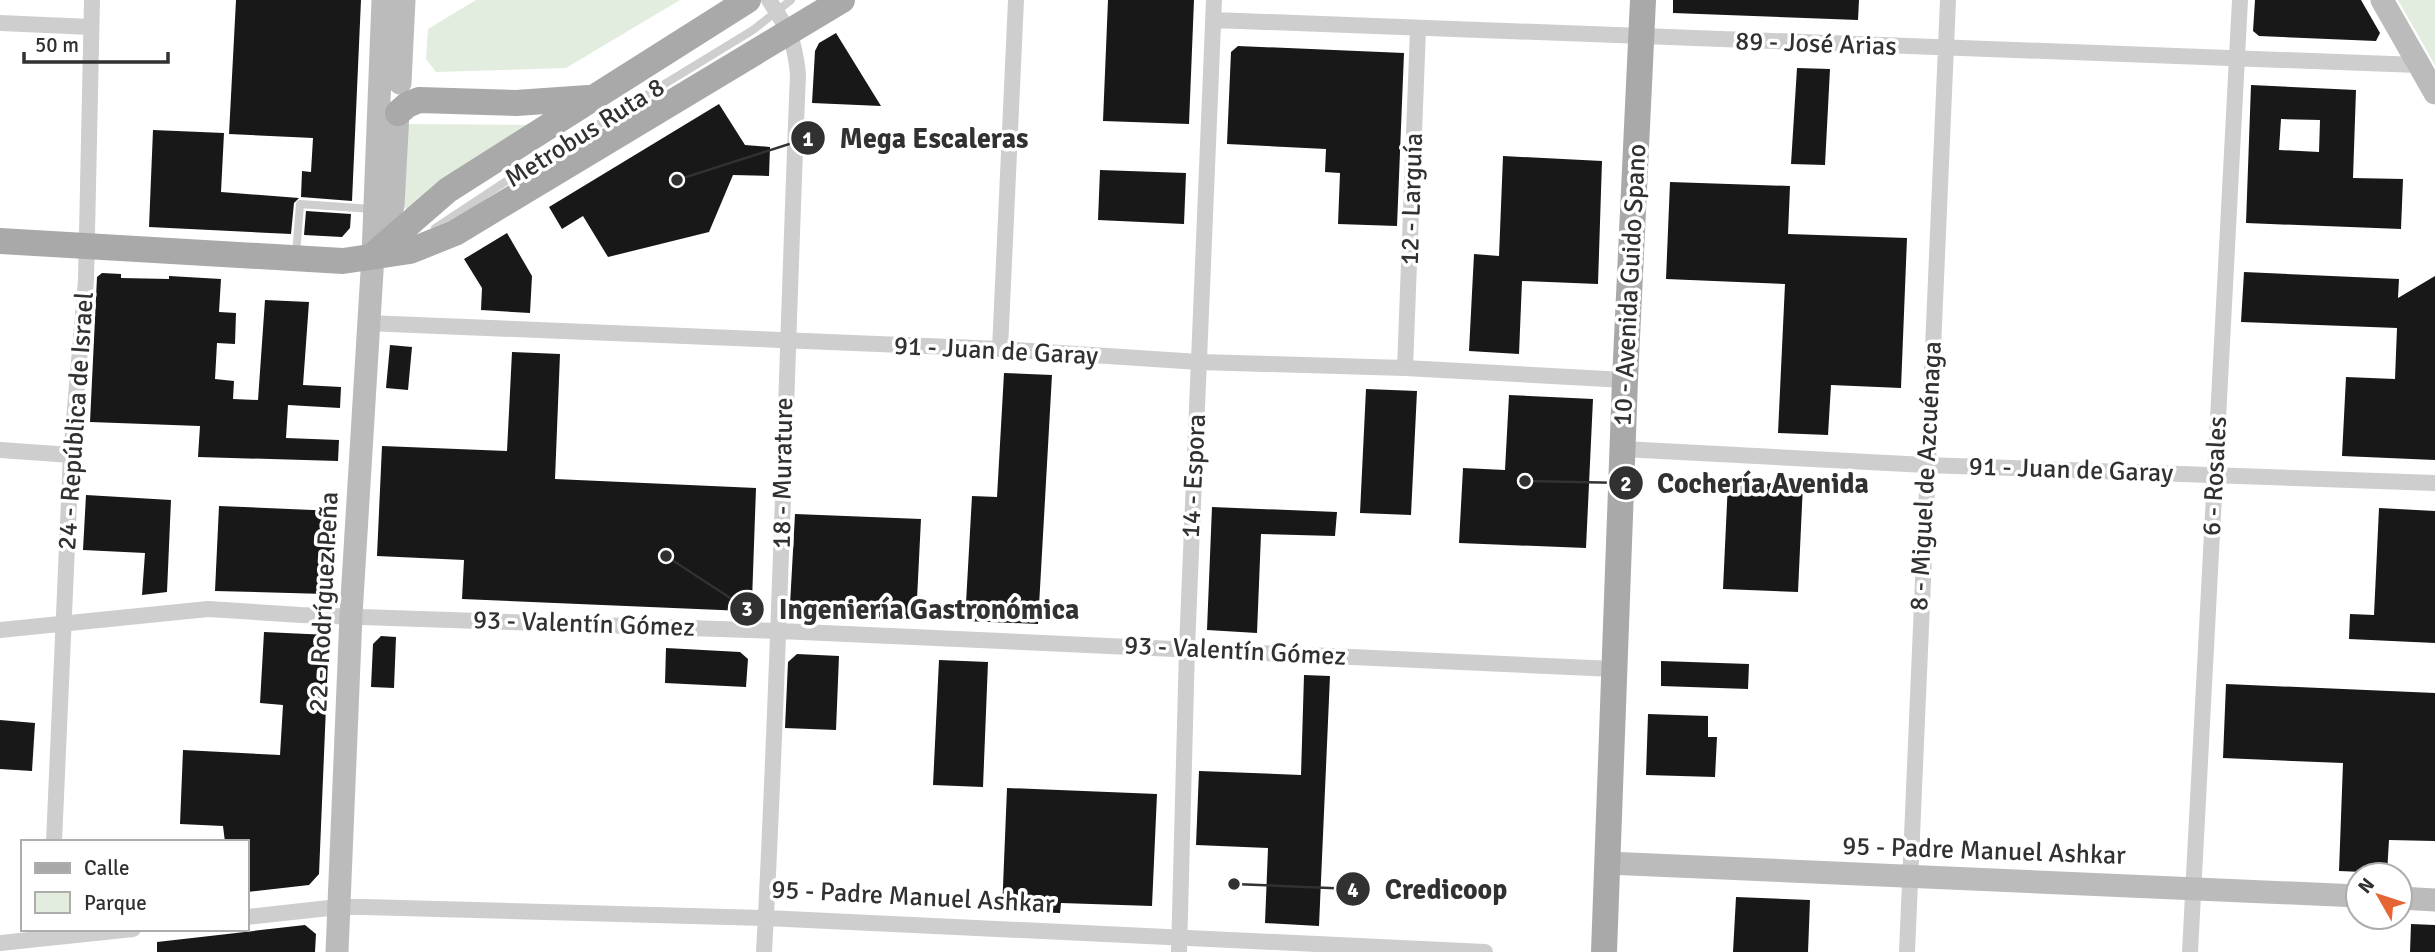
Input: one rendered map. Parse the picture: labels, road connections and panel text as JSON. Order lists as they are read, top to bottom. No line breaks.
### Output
{"streets":{"main road":["10 - Avenida Guido Spano"],"street":["89 - José Arias","12 - Larguía","91 - Juan de Garay","24 - República de Israel","18 - Murature","14 - Espora","8 - Miguel de Azcuénaga","6 - Rosales","22 - Rodríguez Peña","93 - Valentín Gómez","95 - Padre Manuel Ashkar"]},"crossings":[["89 - José Arias","12 - Larguía"],["89 - José Arias","10 - Avenida Guido Spano"],["89 - José Arias","14 - Espora"],["89 - José Arias","8 - Miguel de Azcuénaga"],["89 - José Arias","6 - Rosales"],["12 - Larguía","91 - Juan de Garay"],["10 - Avenida Guido Spano","91 - Juan de Garay"],["10 - Avenida Guido Spano","93 - Valentín Gómez"],["10 - Avenida Guido Spano","95 - Padre Manuel Ashkar"],["91 - Juan de Garay","18 - Murature"],["91 - Juan de Garay","14 - Espora"],["91 - Juan de Garay","8 - Miguel de Azcuénaga"],["91 - Juan de Garay","6 - Rosales"],["91 - Juan de Garay","22 - Rodríguez Peña"],["24 - República de Israel","93 - Valentín Gómez"],["18 - Murature","93 - Valentín Gómez"],["18 - Murature","95 - Padre Manuel Ashkar"],["14 - Espora","93 - Valentín Gómez"],["14 - Espora","95 - Padre Manuel Ashkar"],["8 - Miguel de Azcuénaga","95 - Padre Manuel Ashkar"],["6 - Rosales","95 - Padre Manuel Ashkar"],["22 - Rodríguez Peña","93 - Valentín Gómez"],["22 - Rodríguez Peña","95 - Padre Manuel Ashkar"]],"places":["Mega Escaleras","Cochería Avenida","Ingeniería Gastronómica","Credicoop"],"legend":["Calle","Parque"],"scale_bar":"50 m","north":"top left"}
